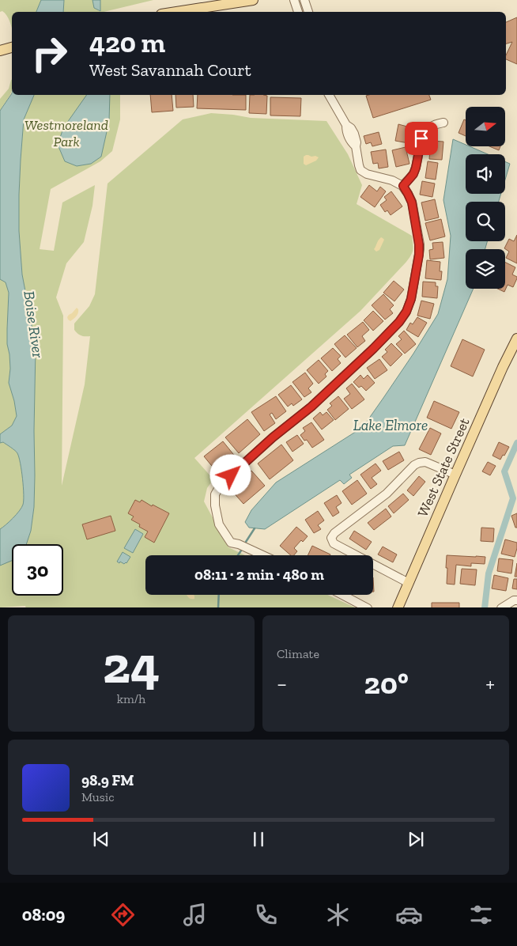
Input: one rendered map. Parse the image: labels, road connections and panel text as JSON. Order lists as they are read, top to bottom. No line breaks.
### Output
{"streets":{"main road":["West State Street"]},"water":["Boise River","Lake Elmore"],"parks":["Westmoreland Park"],"north":"right","page":{"turn":["420 m","West Savannah Court"],"limit":"30","trip":"08:11 · 2 min · 480 m","tile":[["24","km/h"],"Climate"],"heat":["−","20°","+"],"song":["98.9 FM","Music"],"tabs":"08:09"}}
